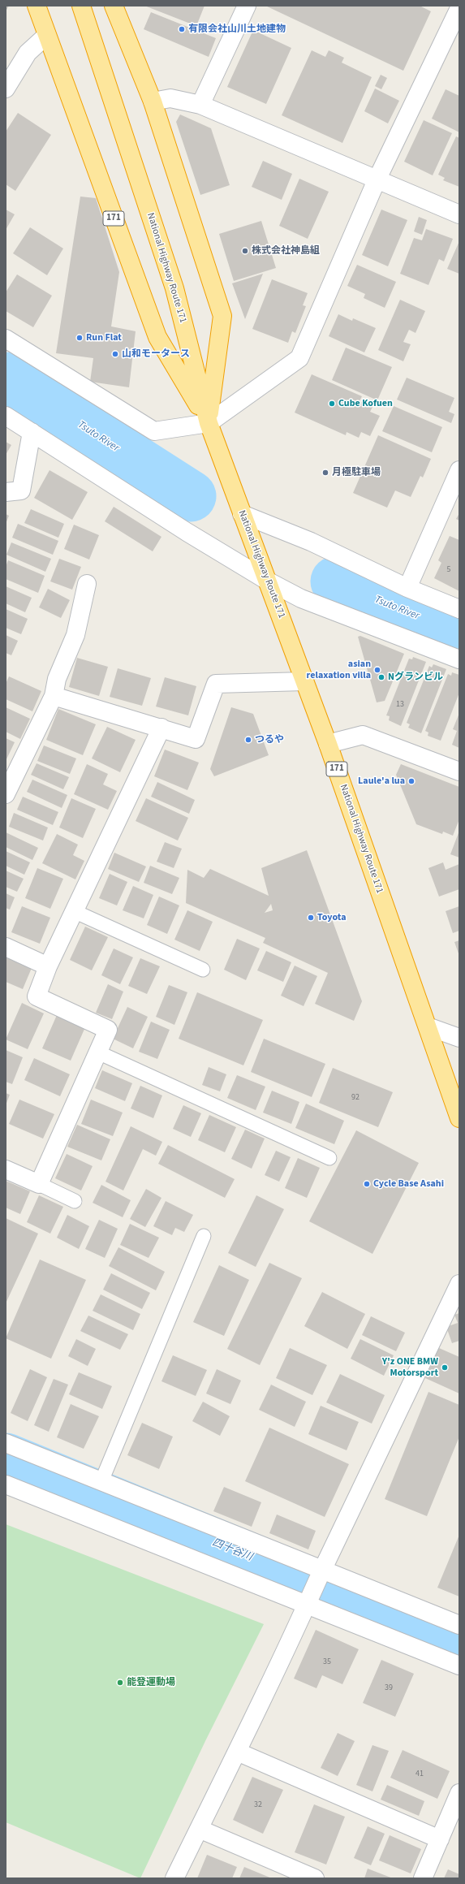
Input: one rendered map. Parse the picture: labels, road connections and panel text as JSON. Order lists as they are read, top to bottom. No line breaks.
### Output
{"streets":{"highway":["171","National Highway Route 171"]},"crossings":[["171","National Highway Route 171"]],"water":["Tsuto River","四十谷川"],"places":["有限会社山川土地建物","株式会社神島組","Run Flat","山和モータース","Cube Kofuen","月極駐車場","asian relaxation villa","Nグランビル","つるや","Laule'a lua","Toyota","Cycle Base Asahi","Y'z ONE BMW Motorsport","能登運動場"],"house_numbers":["5","13","92","35","39","41","32"]}
